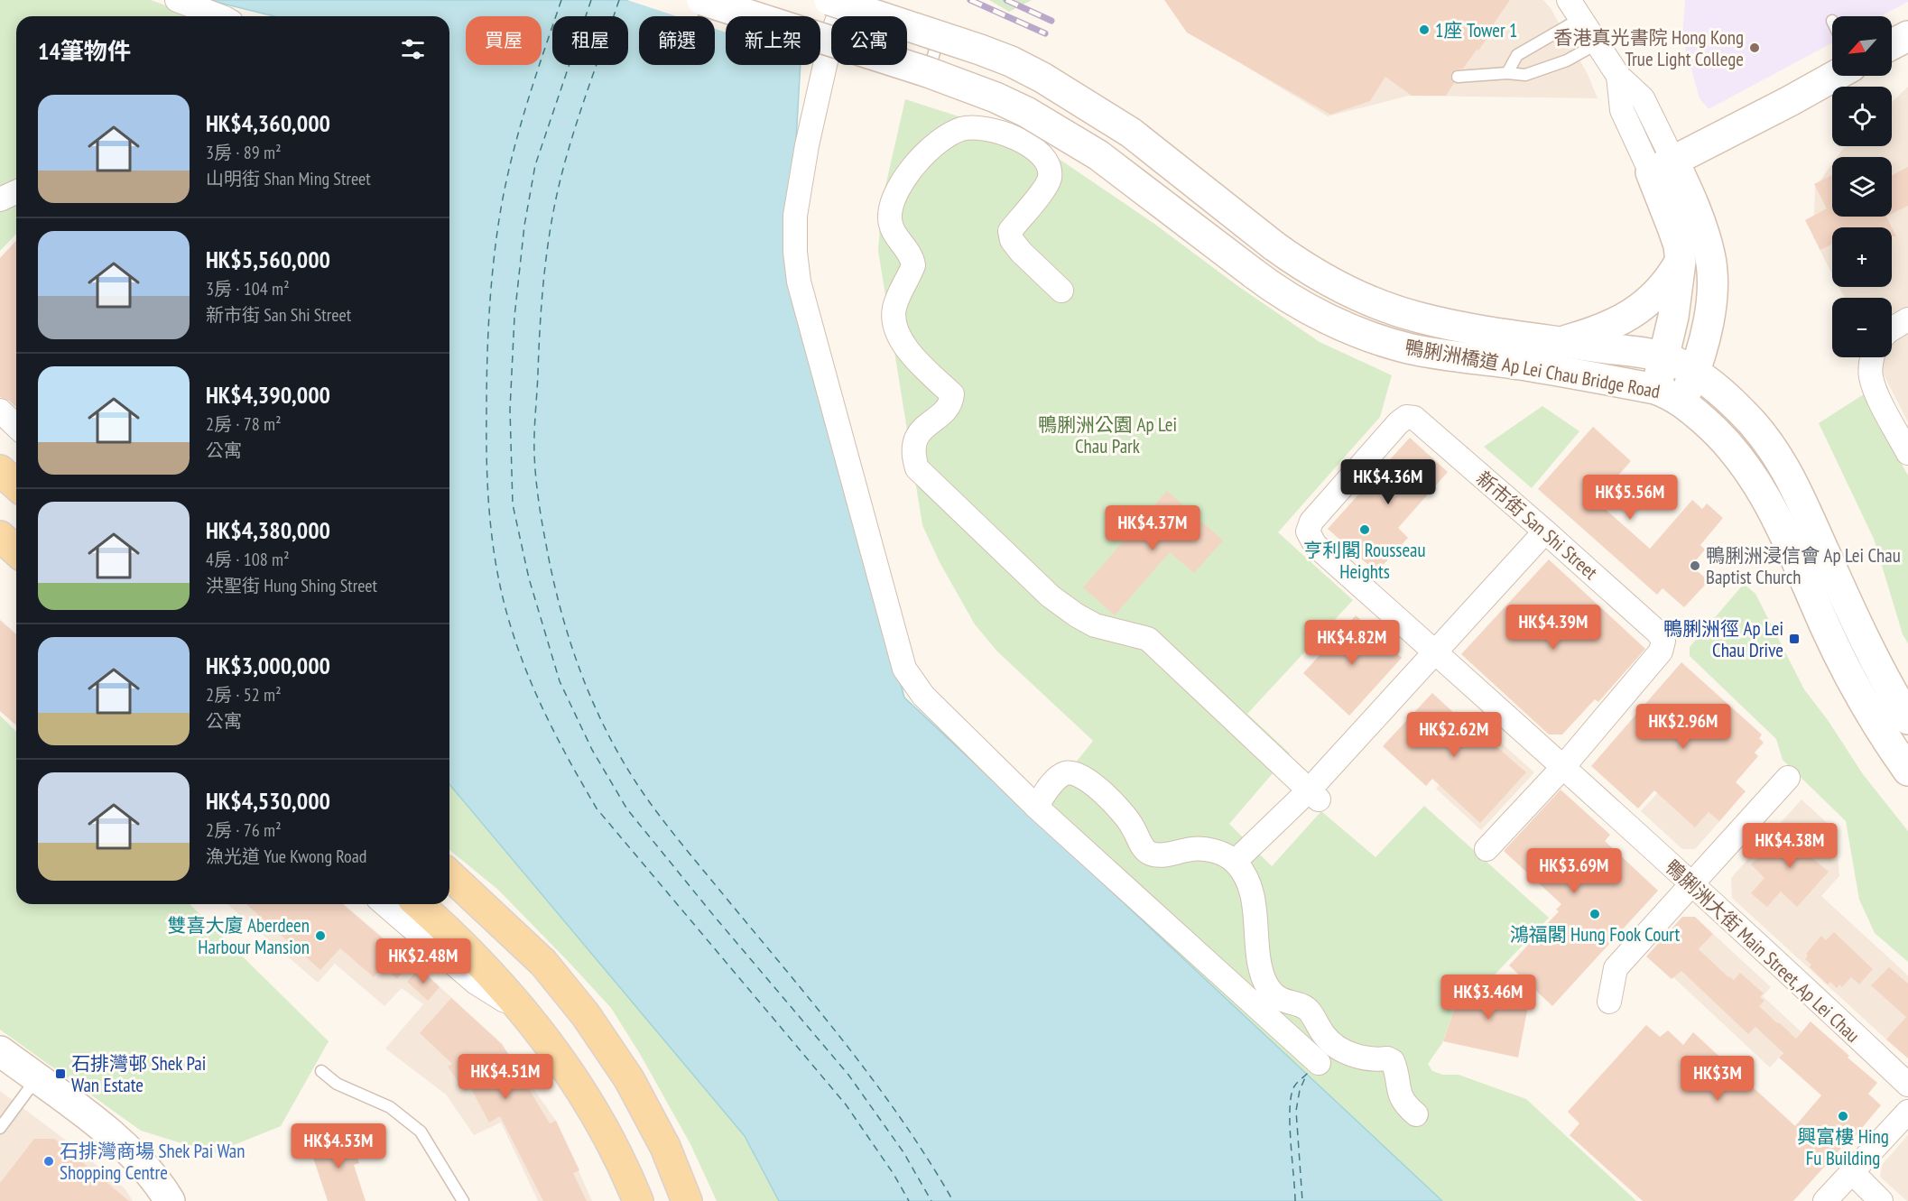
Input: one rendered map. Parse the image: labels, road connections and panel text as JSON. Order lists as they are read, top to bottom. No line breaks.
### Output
{"streets":{"main road":["鴨脷洲橋道 Ap Lei Chau Bridge Road"],"street":["新市街 San Shi Street","鴨脷洲大街 Main Street, Ap Lei Chau"]},"crossings":[["新市街 San Shi Street","鴨脷洲大街 Main Street, Ap Lei Chau"]],"parks":["鴨脷洲公園 Ap Lei Chau Park"],"places":{"other":["1座 Tower 1","香港真光書院 Hong Kong True Light College","亨利閣 Rousseau Heights","鴨脷洲浸信會 Ap Lei Chau Baptist Church","鴻福閣 Hung Fook Court","雙喜大廈 Aberdeen Harbour Mansion","興富樓 Hing Fu Building","石排灣商場 Shek Pai Wan Shopping Centre"],"transit":["鴨脷洲徑 Ap Lei Chau Drive","石排灣邨 Shek Pai Wan Estate"]},"north":"bottom left","page":{"map_buttons":["+","−"],"chip":["買屋","租屋","篩選","新上架","公寓"],"heading":"14筆物件","list":[{"name":"HK$4,360,000","note":"3房 · 89 m² · 山明街 Shan Ming Street"},{"name":"HK$5,560,000","note":"3房 · 104 m² · 新市街 San Shi Street"},{"name":"HK$4,390,000","note":"2房 · 78 m² · 公寓"},{"name":"HK$4,380,000","note":"4房 · 108 m² · 洪聖街 Hung Shing Street"},{"name":"HK$3,000,000","note":"2房 · 52 m² · 公寓"},{"name":"HK$4,530,000","note":"2房 · 76 m² · 漁光道 Yue Kwong Road"}],"price":["HK$4.36M","HK$5.56M","HK$4.37M","HK$4.39M","HK$4.82M","HK$2.96M","HK$2.62M","HK$4.38M","HK$3.69M","HK$2.48M","HK$3.46M","HK$4.51M","HK$3M","HK$4.53M"]}}
